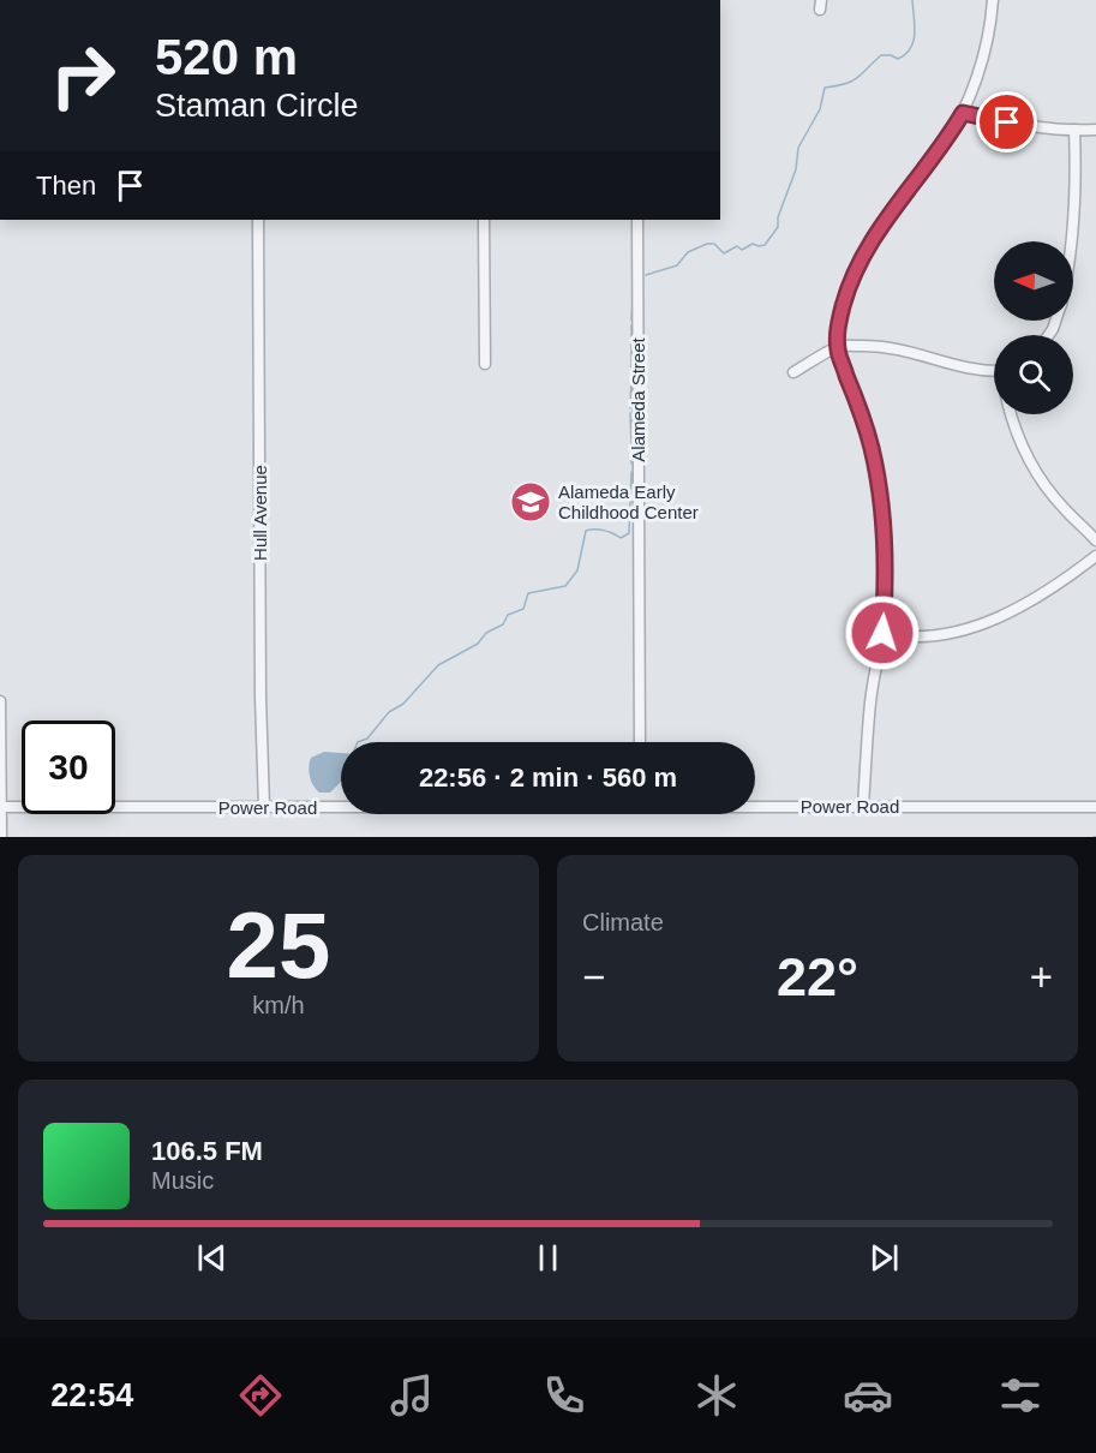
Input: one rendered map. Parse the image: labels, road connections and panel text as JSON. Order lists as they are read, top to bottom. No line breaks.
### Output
{"streets":{"street":["Alameda Street","Hull Avenue","Power Road"]},"crossings":[["Hull Avenue","Power Road"]],"places":{"school or university":["Alameda Early Childhood Center"]},"north":"left","page":{"turn":["520 m","Staman Circle"],"then":"Then","limit":"30","trip":"22:56 · 2 min · 560 m","tile":[["25","km/h"],"Climate"],"heat":["−","22°","+"],"song":["106.5 FM","Music"],"tabs":"22:54"}}
